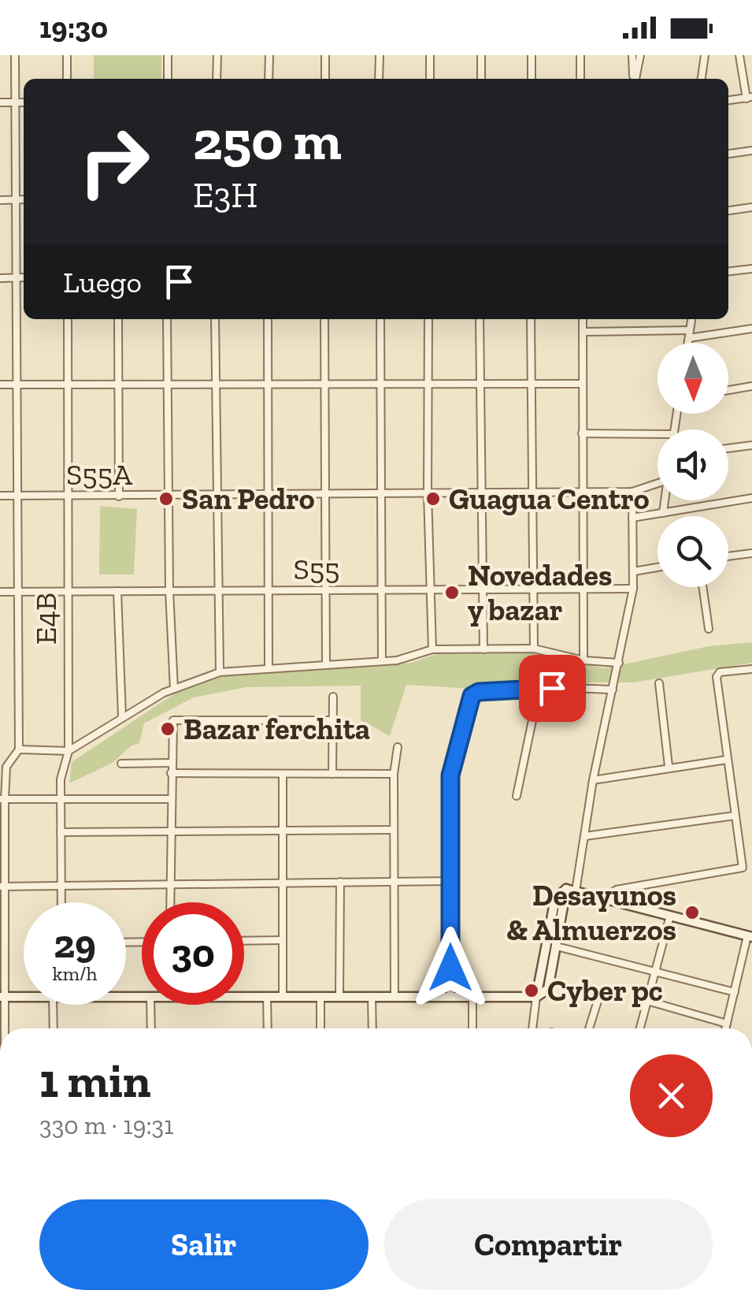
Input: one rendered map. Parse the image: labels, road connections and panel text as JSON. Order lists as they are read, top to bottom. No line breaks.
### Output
{"streets":{"street":["S55A","S55","E4B"]},"crossings":[["S55A","E4B"],["S55","E4B"]],"places":["San Pedro","Guagua Centro","Novedades y bazar","Bazar ferchita","Desayunos & Almuerzos","Cyber pc"],"north":"bottom","page":{"status":"19:30","turn":["250 m","E3H"],"then":"Luego","speed":"29 km/h","limit":"30","heading":["1 min","330 m · 19:31"],"buttons":["Salir","Compartir"]}}
